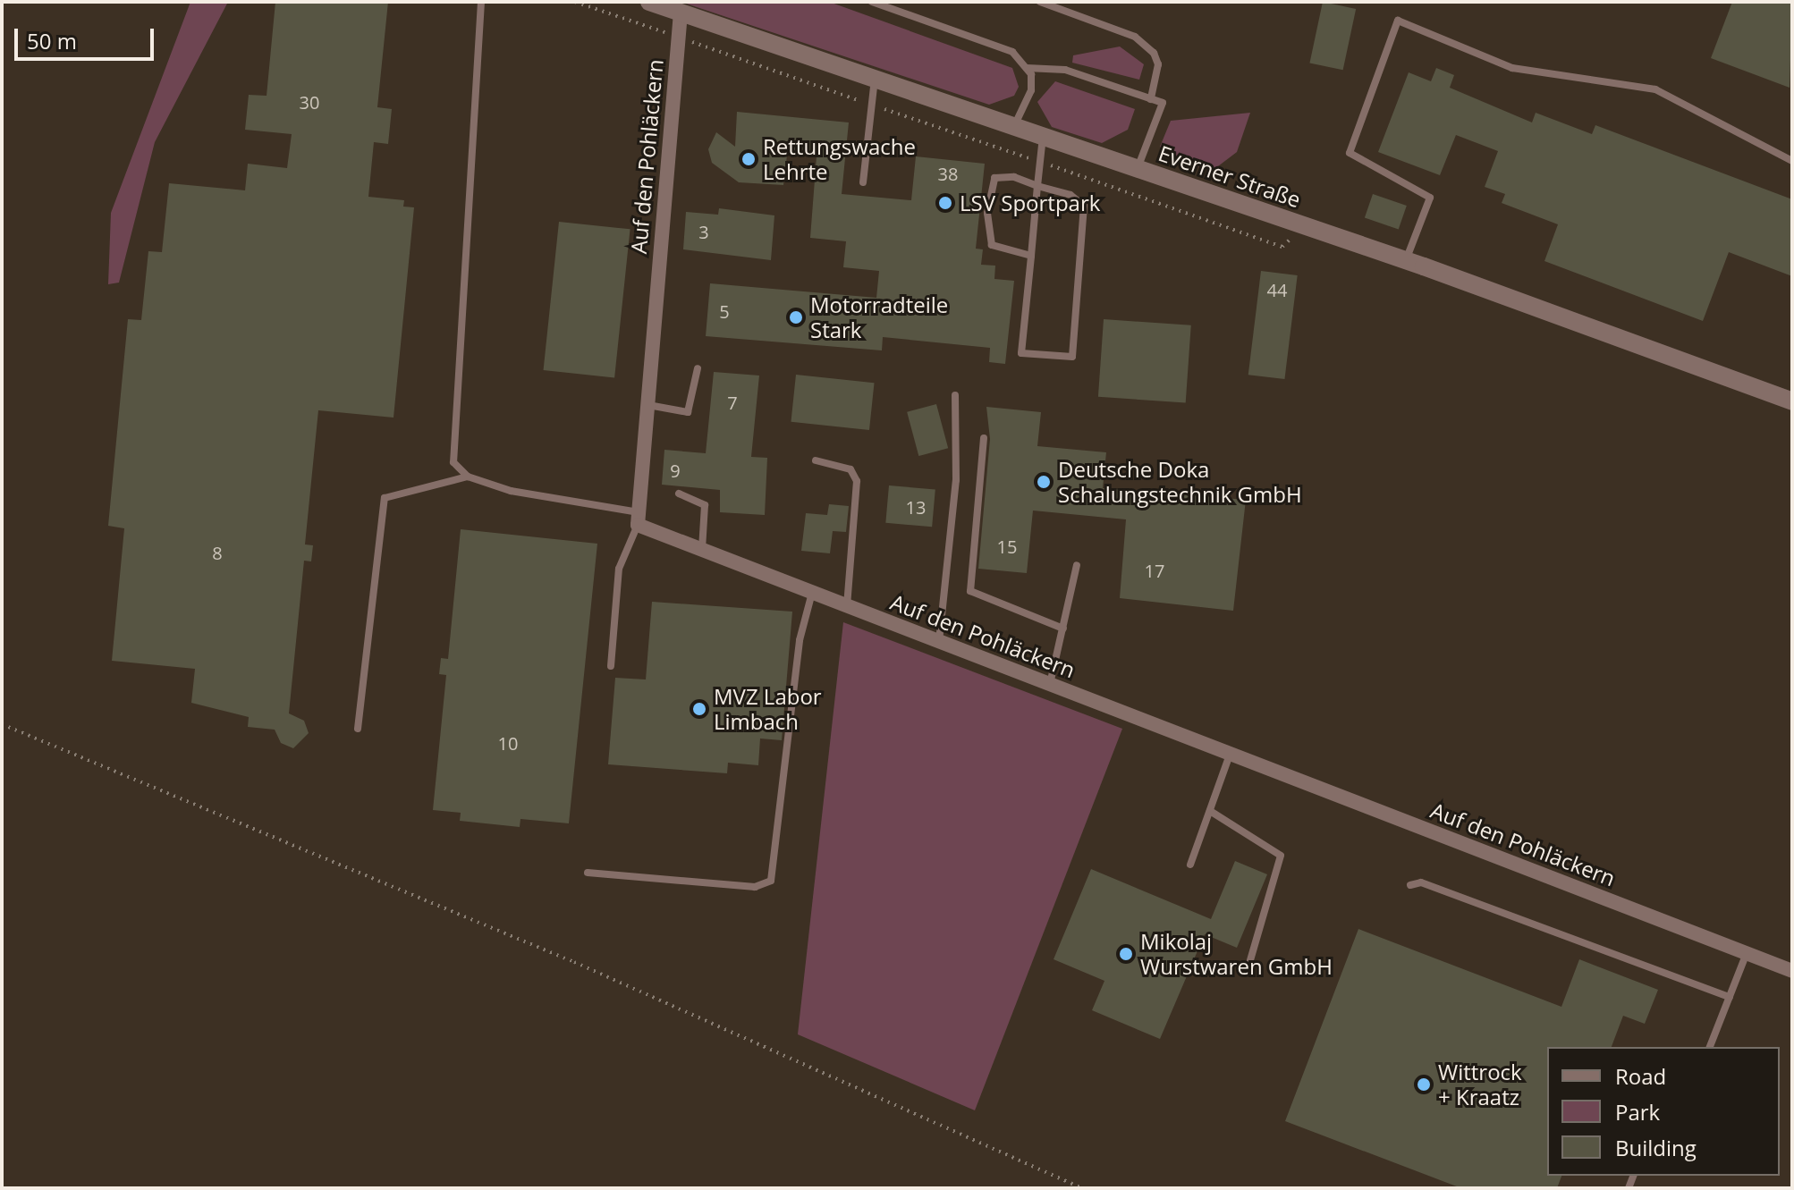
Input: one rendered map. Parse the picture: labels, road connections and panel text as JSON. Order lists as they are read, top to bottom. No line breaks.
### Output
{"streets":{"street":["Auf den Pohläckern","Everner Straße"]},"crossings":[["Auf den Pohläckern","Everner Straße"]],"places":["Rettungswache Lehrte","LSV Sportpark","Motorradteile Stark","Deutsche Doka Schalungstechnik GmbH","MVZ Labor Limbach","Mikolaj Wurstwaren GmbH","Wittrock + Kraatz"],"house_numbers":["30","38","3","44","5","7","9","13","15","8","17","10"],"legend":["Road","Park","Building"],"scale_bar":"50 m"}
